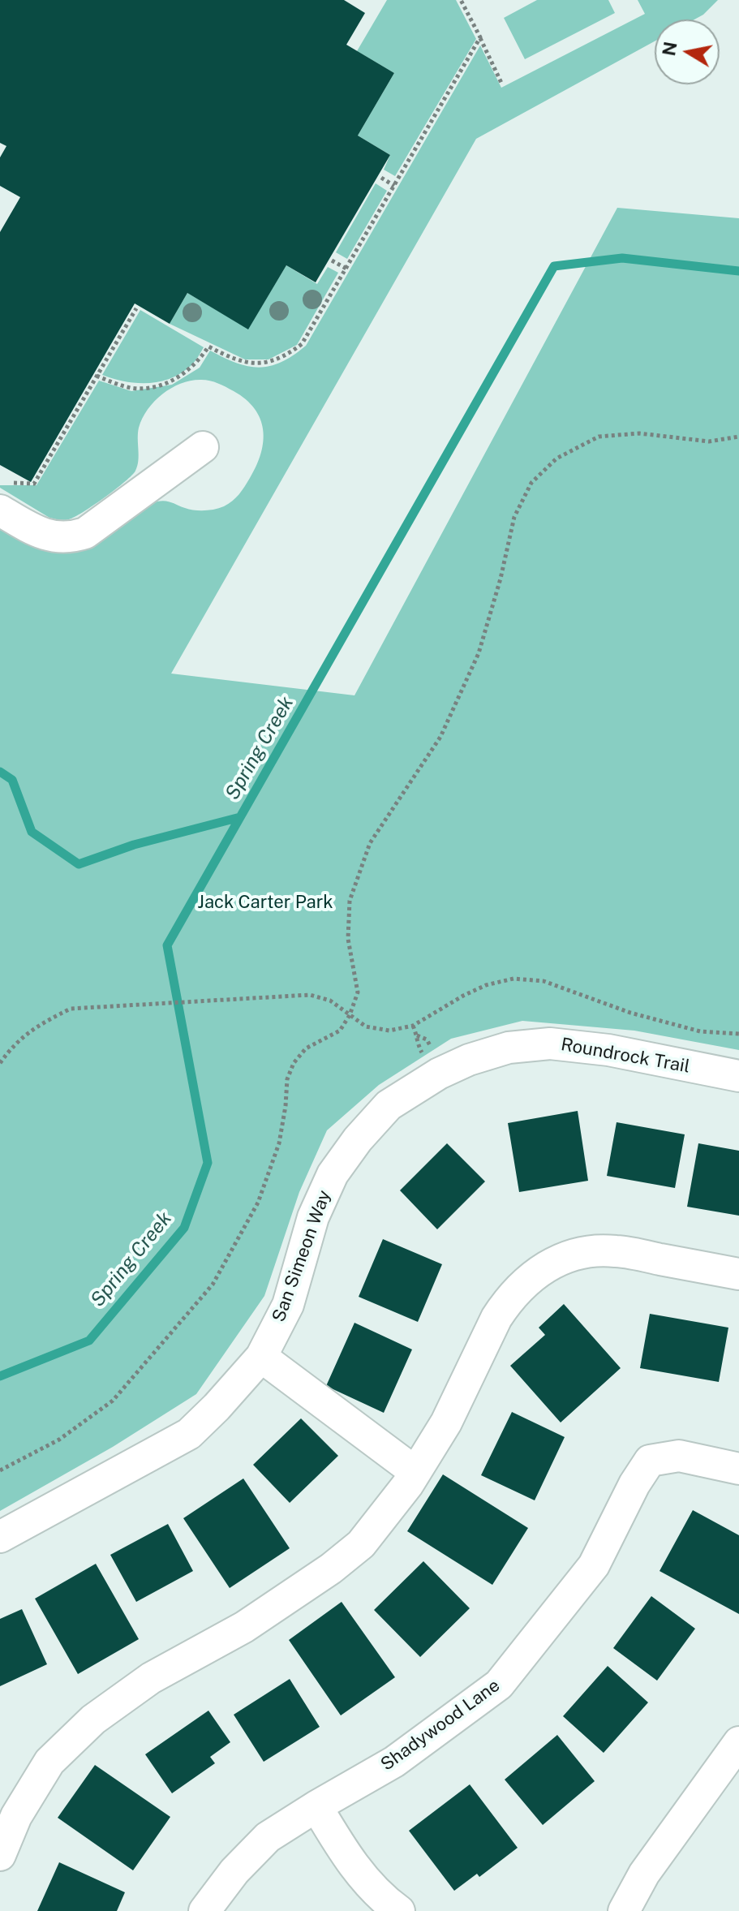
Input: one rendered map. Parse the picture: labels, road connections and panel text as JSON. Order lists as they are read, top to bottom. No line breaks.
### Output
{"streets":{"street":["Roundrock Trail","San Simeon Way","Shadywood Lane"]},"crossings":[["Roundrock Trail","San Simeon Way"]],"water":["Spring Creek"],"parks":["Jack Carter Park"],"north":"left"}
